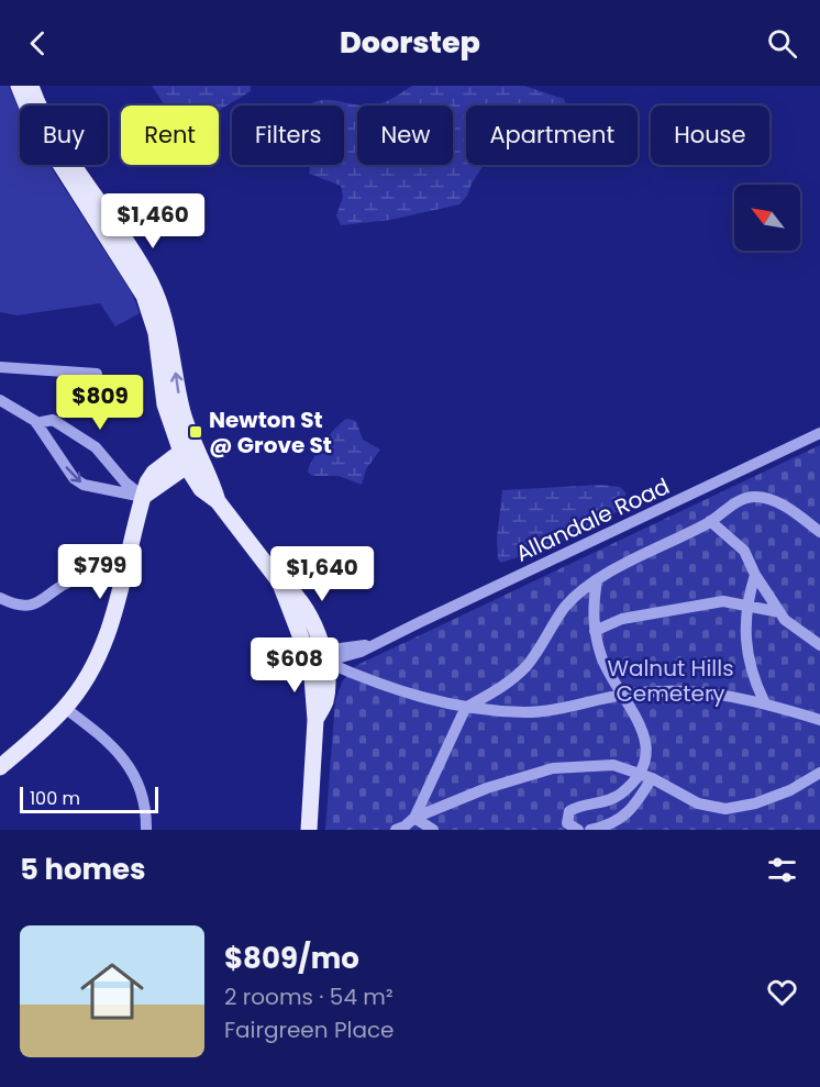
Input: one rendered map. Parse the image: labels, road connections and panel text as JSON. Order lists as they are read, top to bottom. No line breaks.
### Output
{"streets":{"street":["Allandale Road"]},"parks":["Walnut Hills Cemetery"],"places":{"transit":["Newton St @ Grove St"]},"scale_bar":"100 m","north":"top left","page":{"header":"Doorstep","chip":["Buy","Rent","Filters","New","Apartment","House"],"price":["$1,460","$809","$799","$1,640","$608"],"scale":"100 m","heading":"5 homes","list":[{"name":"$809/mo","note":"2 rooms · 54 m² · Fairgreen Place"}]}}
